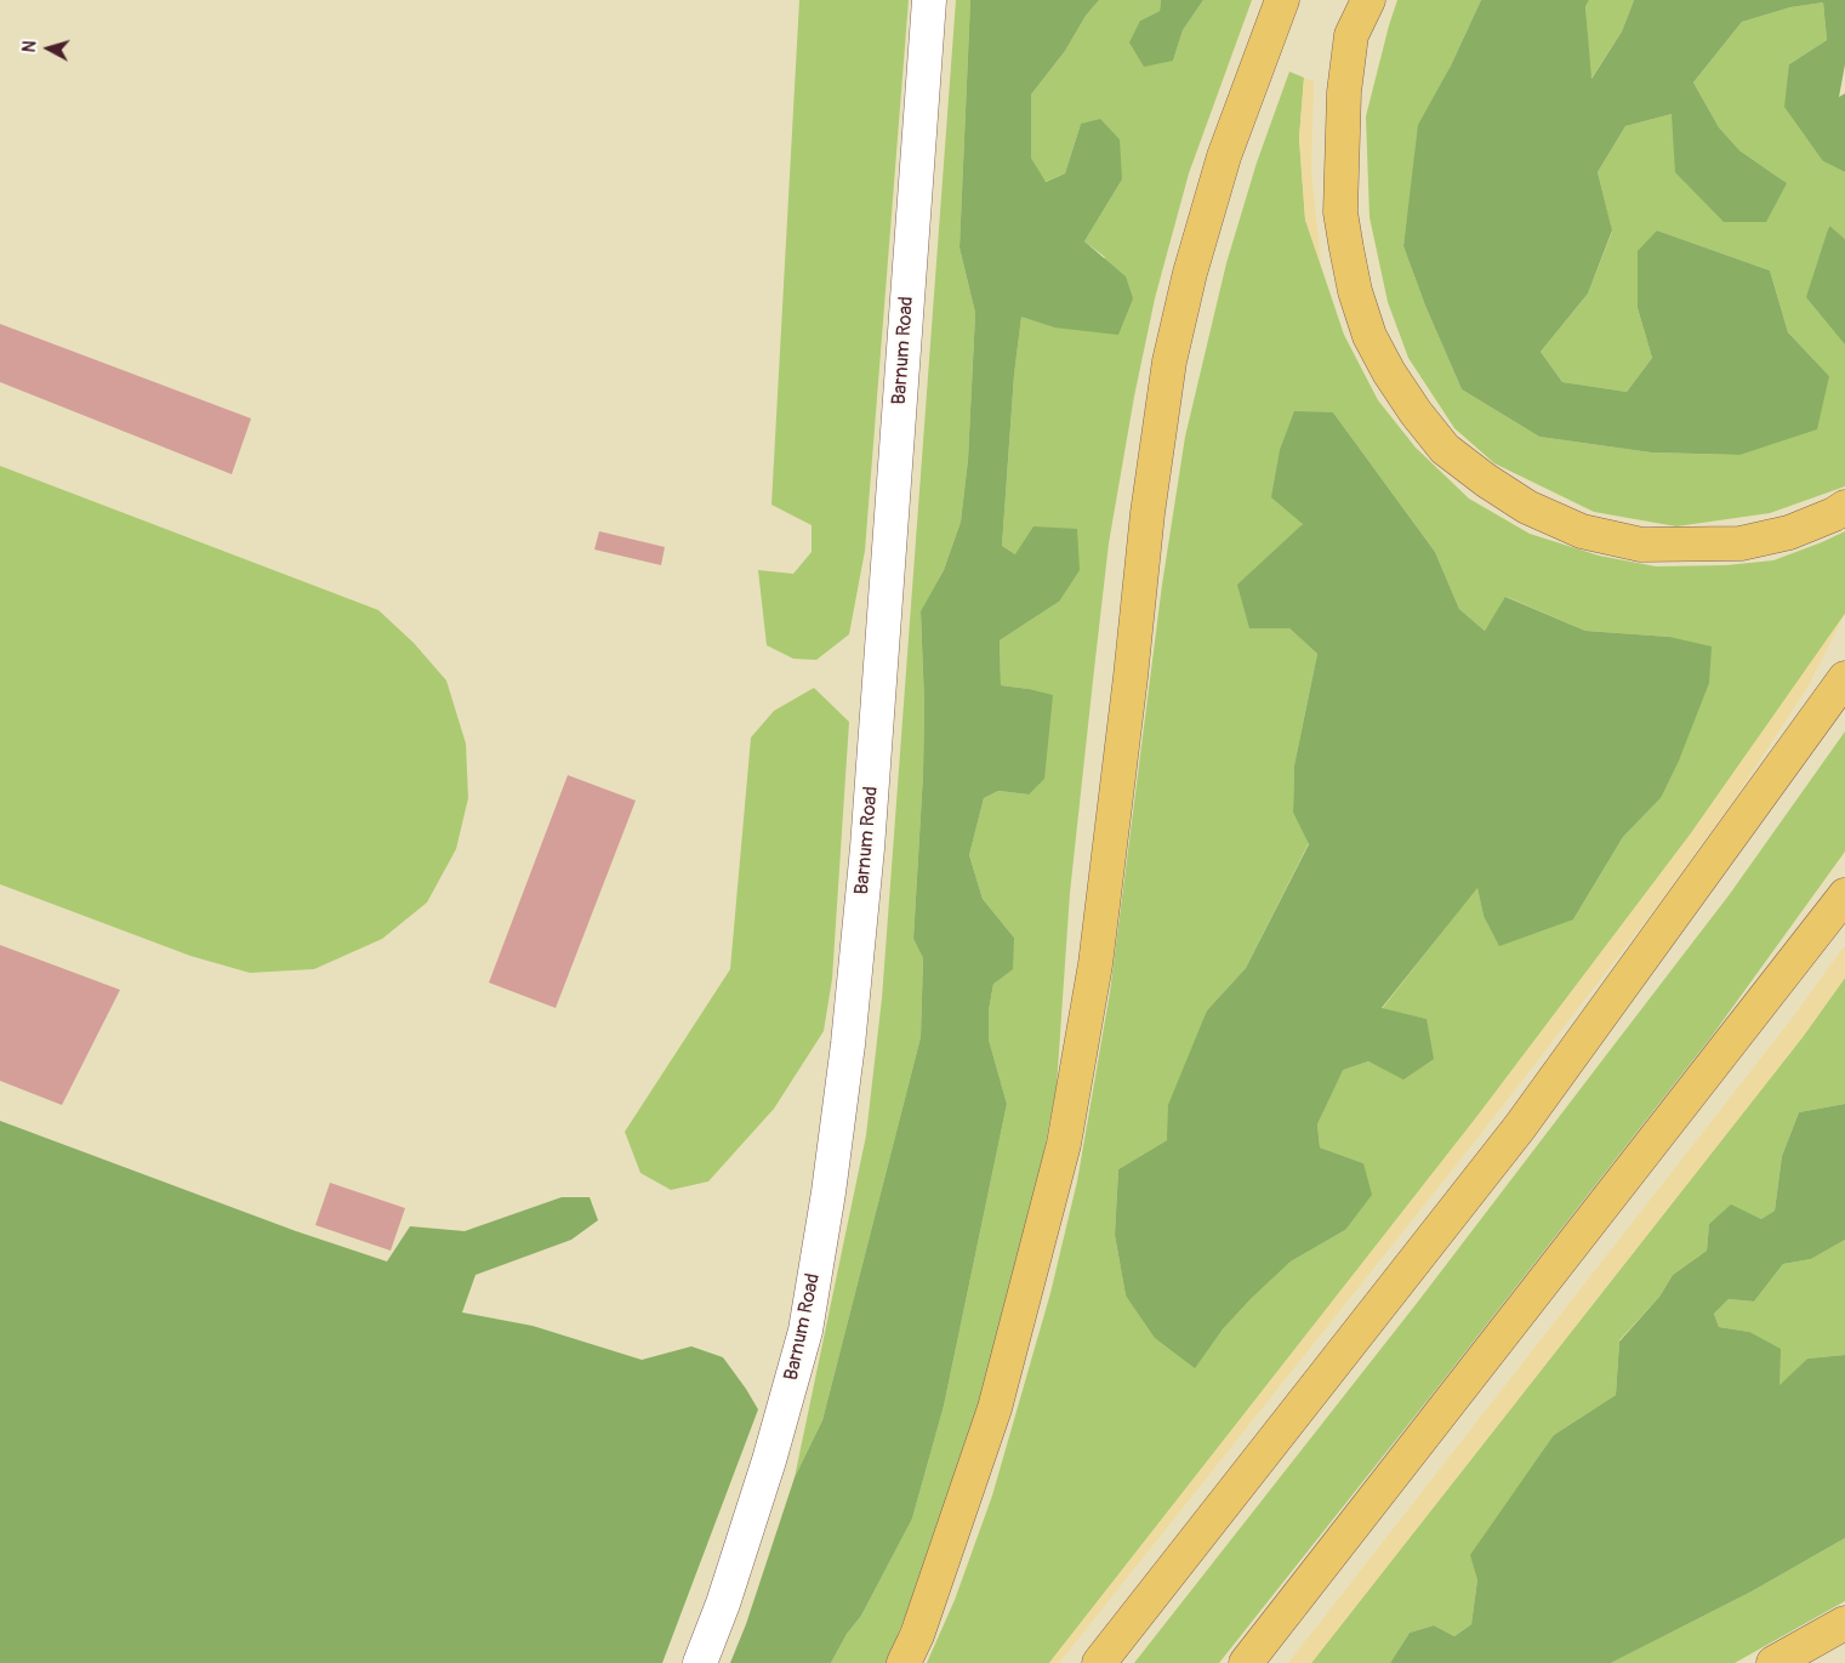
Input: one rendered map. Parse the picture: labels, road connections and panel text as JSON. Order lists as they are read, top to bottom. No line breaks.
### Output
{"streets":{"street":["Barnum Road"]},"north":"left"}
